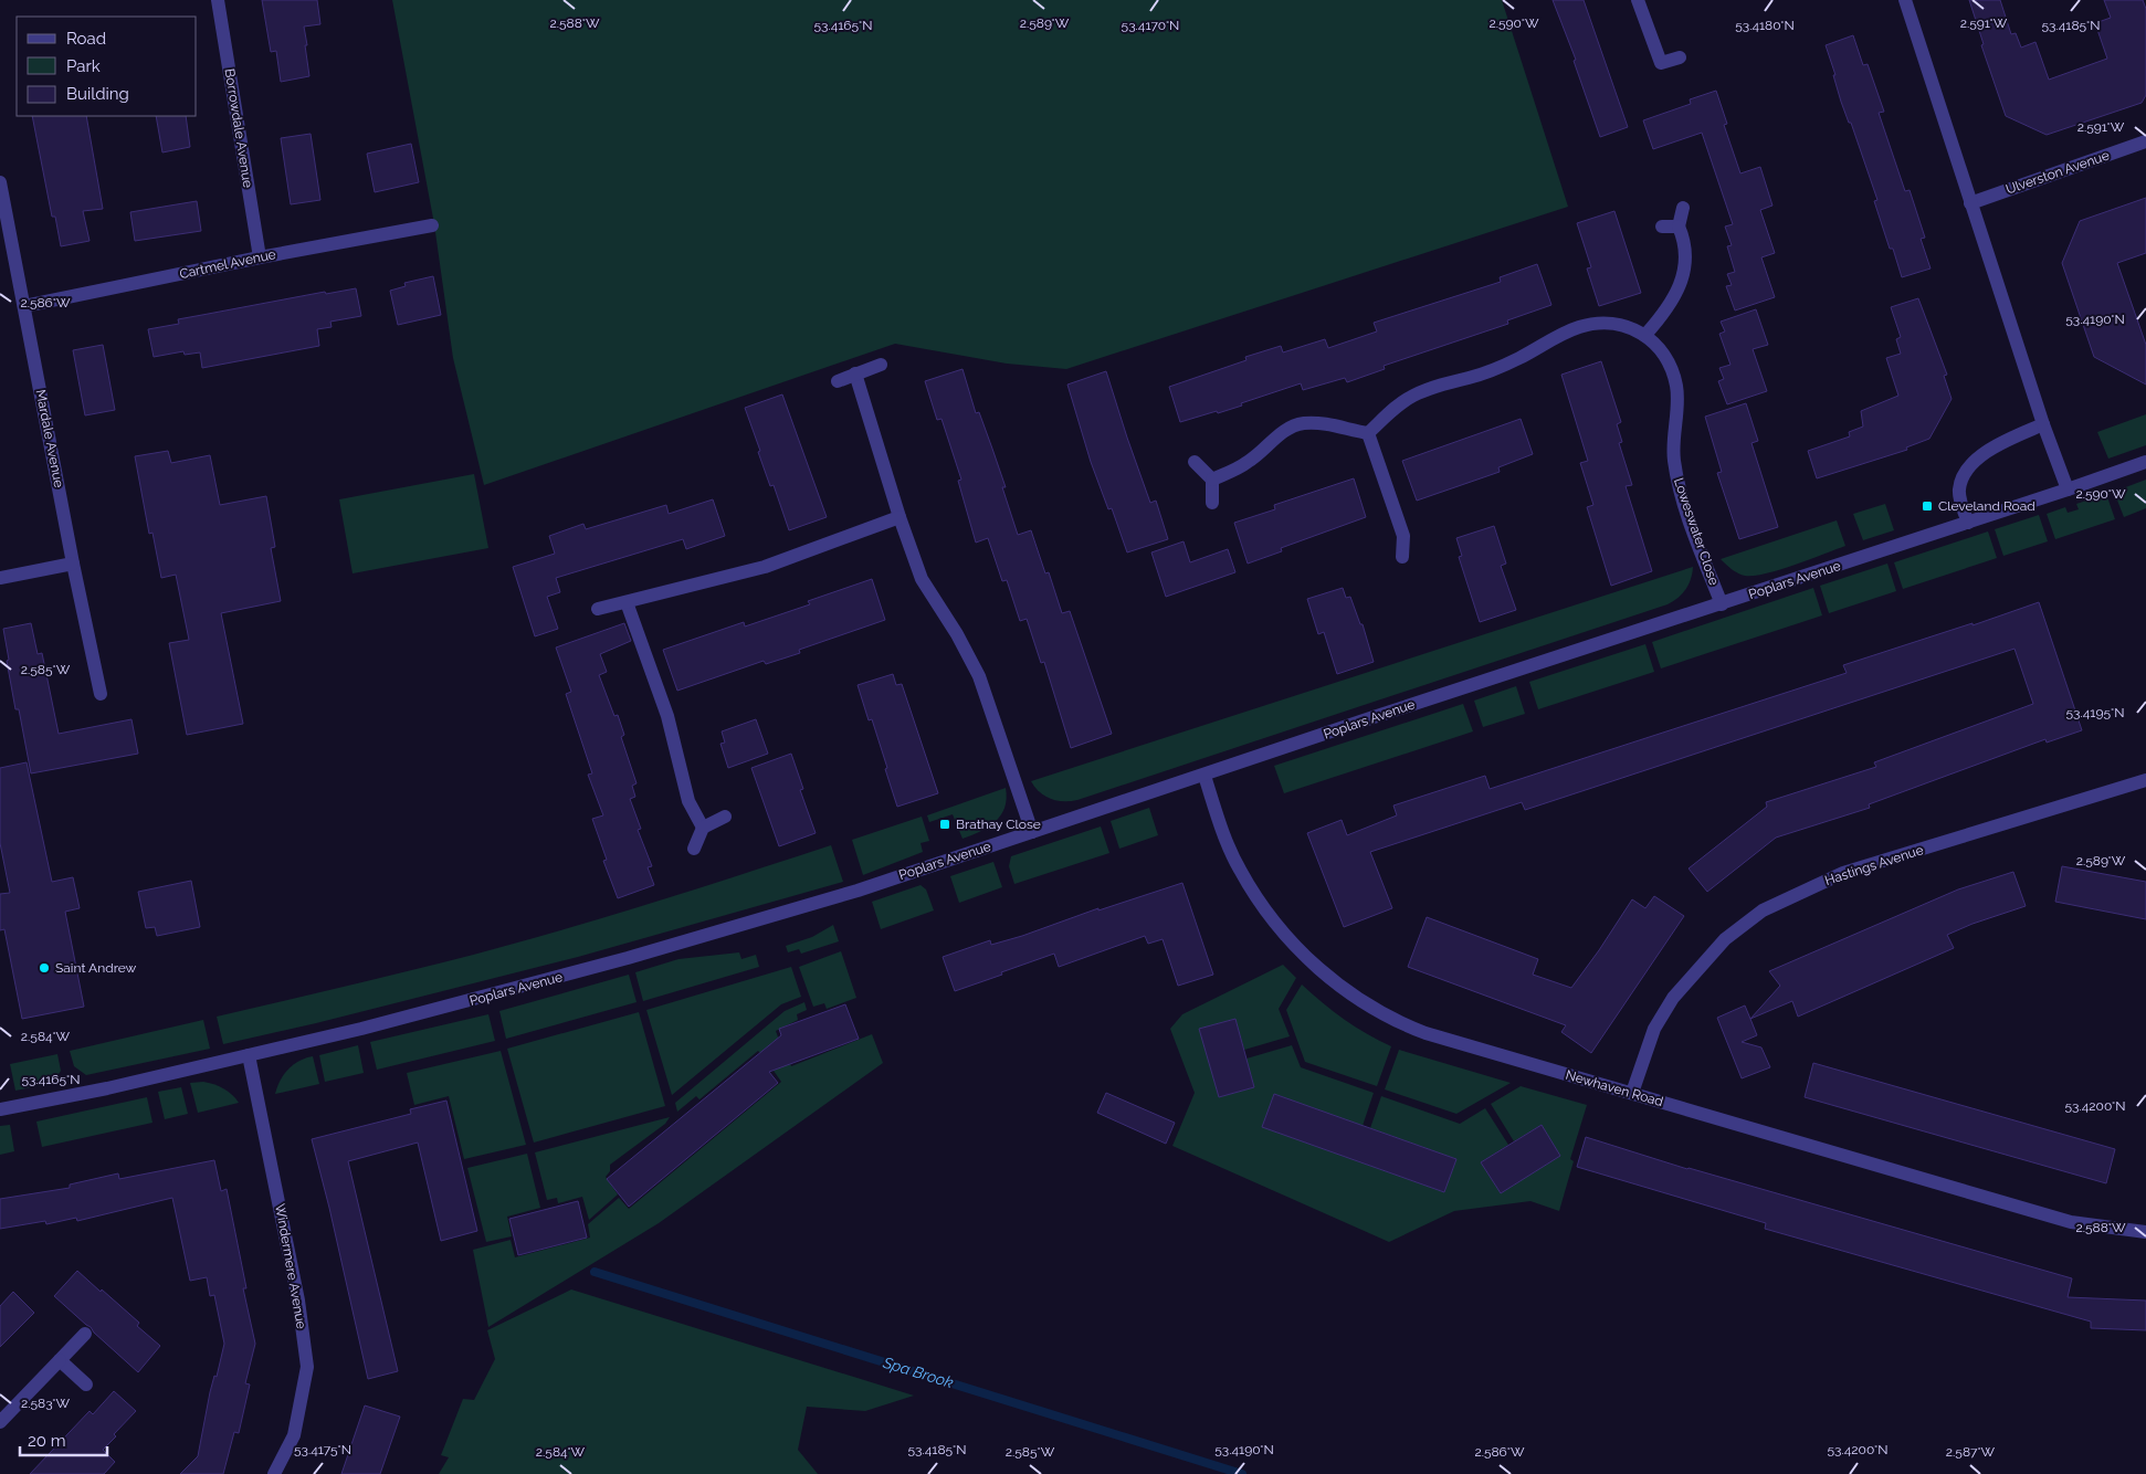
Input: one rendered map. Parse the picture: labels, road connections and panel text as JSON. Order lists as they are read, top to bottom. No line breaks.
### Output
{"streets":{"street":["Borrowdale Avenue","Ulverston Avenue","Cartmel Avenue","Mardale Avenue","Loweswater Close","Poplars Avenue","Hastings Avenue","Newhaven Road","Windermere Avenue"]},"crossings":[["Borrowdale Avenue","Cartmel Avenue"],["Cartmel Avenue","Mardale Avenue"],["Loweswater Close","Poplars Avenue"],["Poplars Avenue","Newhaven Road"],["Poplars Avenue","Windermere Avenue"],["Hastings Avenue","Newhaven Road"]],"water":["Spa Brook"],"places":{"transit":["Cleveland Road","Brathay Close"],"other":["Saint Andrew"]},"legend":["Road","Park","Building"],"scale_bar":"20 m","coordinates":["2.588°W","2.589°W","2.590°W","2.591°W","53.4165°N","53.4170°N","53.4180°N","53.4185°N","2.586°W","53.4190°N","2.585°W","53.4195°N","2.584°W","53.4200°N","2.583°W","53.4175°N","2.587°W"]}
